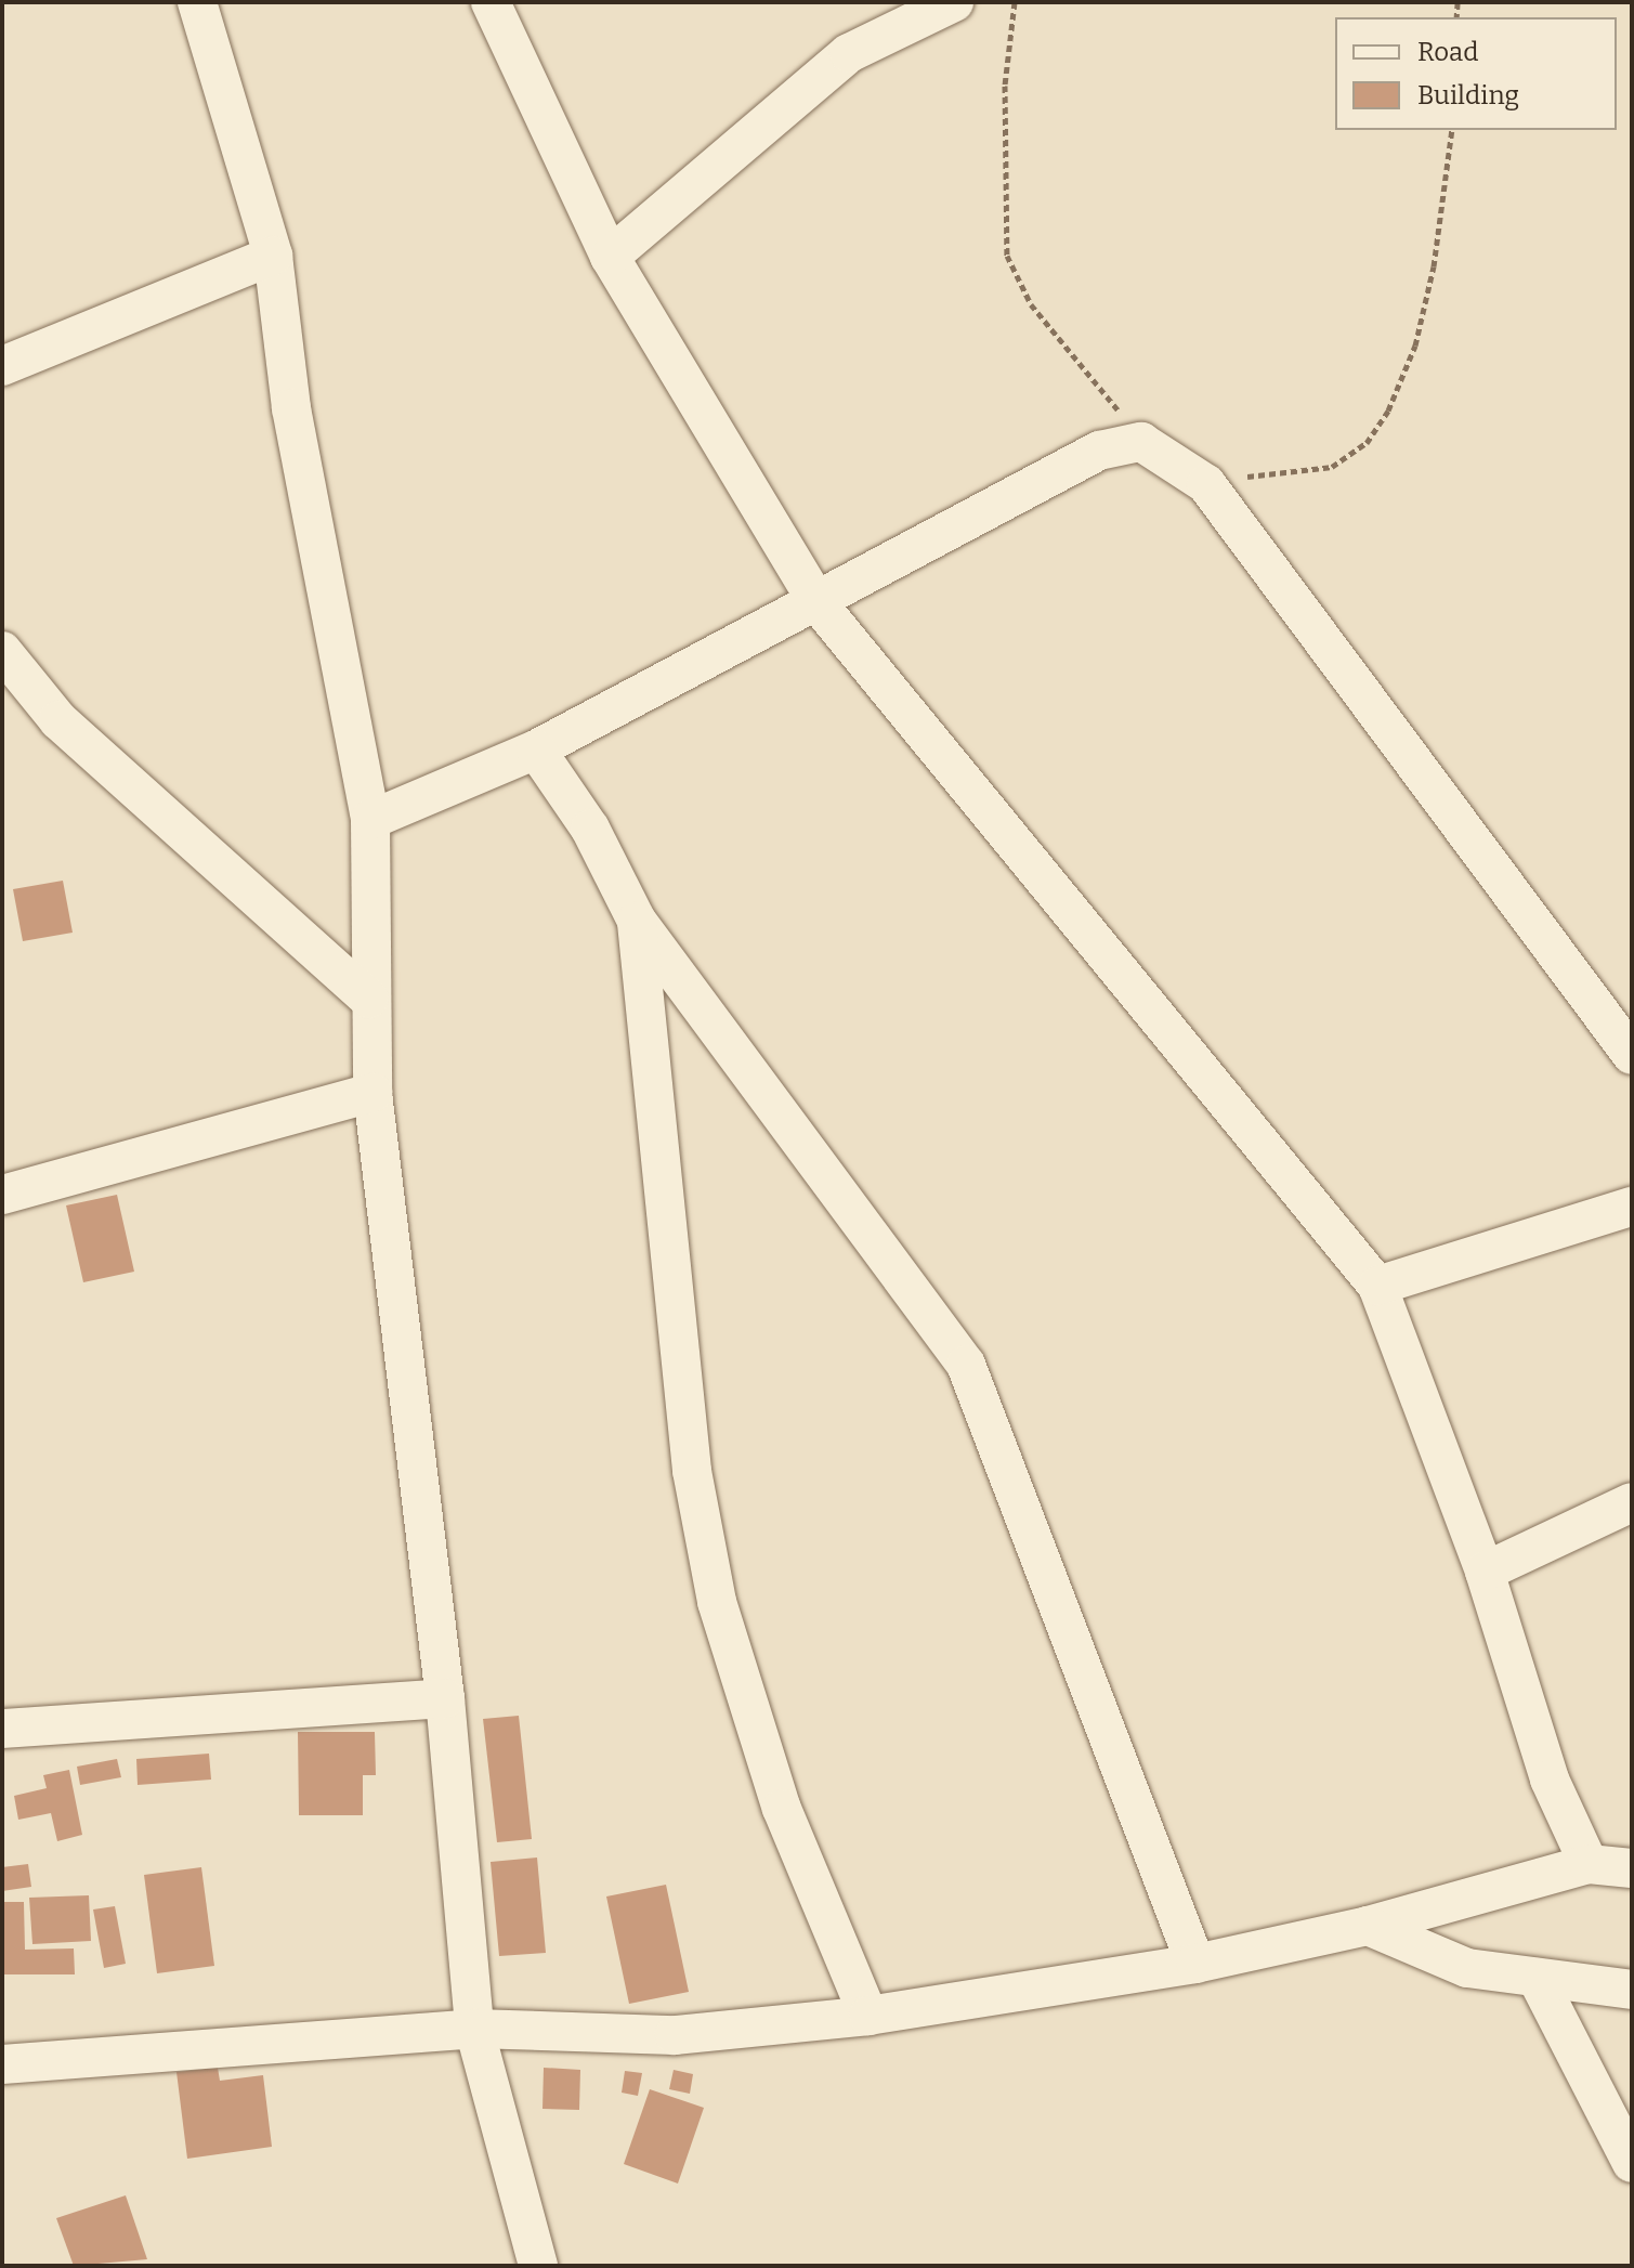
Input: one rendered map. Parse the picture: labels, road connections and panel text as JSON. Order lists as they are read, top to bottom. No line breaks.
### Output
{"legend":["Road","Building"]}
